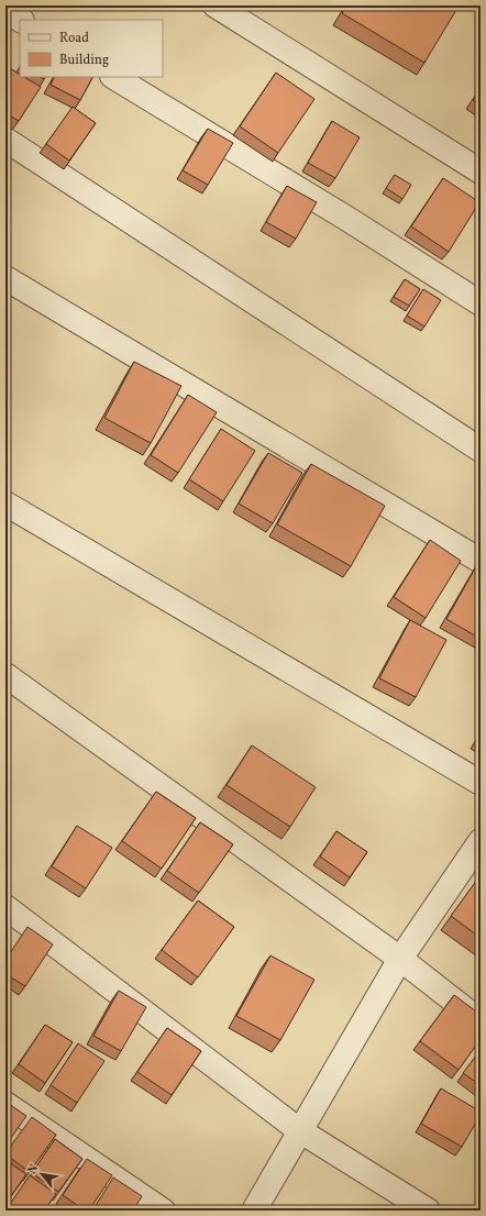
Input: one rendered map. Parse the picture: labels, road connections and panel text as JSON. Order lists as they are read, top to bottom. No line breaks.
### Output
{"legend":["Road","Building"],"north":"top left"}
